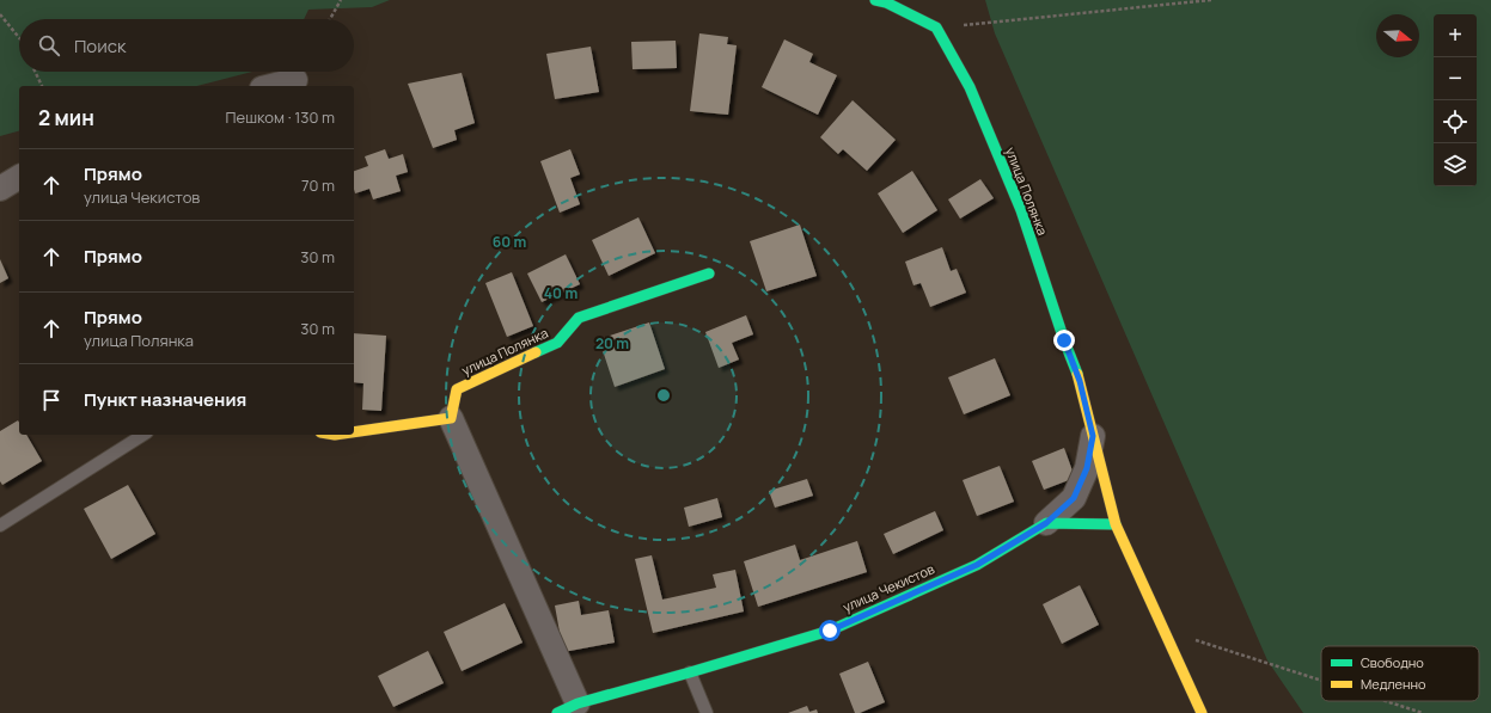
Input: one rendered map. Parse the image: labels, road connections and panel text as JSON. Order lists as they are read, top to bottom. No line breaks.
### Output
{"streets":{"street":["улица Полянка","улица Чекистов"]},"legend":["Свободно","Медленно"],"north":"right","page":{"map_buttons":["+","−"],"search":"Поиск","heading":["2 мин","Пешком · 130 m"],"list":[["Прямо","улица Чекистов","70 m"],["Прямо","30 m"],["Прямо","улица Полянка","30 m"],"Пункт назначения"]},"rings":["60 m","40 m","20 m"]}
